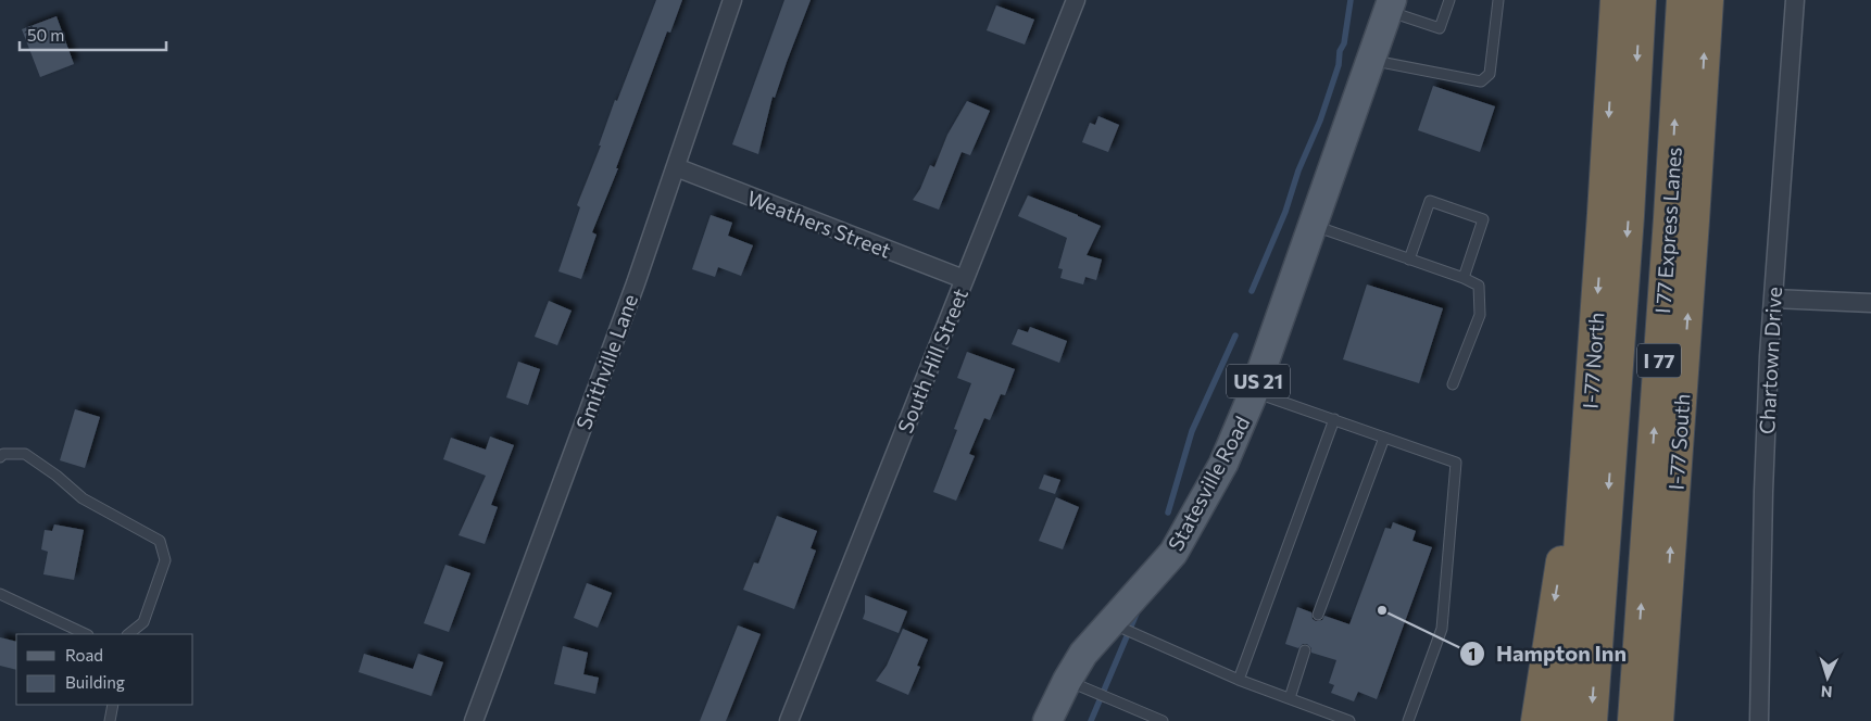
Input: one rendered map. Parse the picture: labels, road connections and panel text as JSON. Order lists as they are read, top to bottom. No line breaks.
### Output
{"streets":{"highway":["I 77 Express Lanes","I-77 North","I 77","I-77 South"],"main road":["US 21","Statesville Road"],"street":["Weathers Street","South Hill Street","Chartown Drive","Smithville Lane"]},"crossings":[["Weathers Street","South Hill Street"],["Weathers Street","Smithville Lane"]],"one_way":["I-77 North"],"places":["Hampton Inn"],"legend":["Road","Building"],"scale_bar":"50 m","north":"bottom"}
